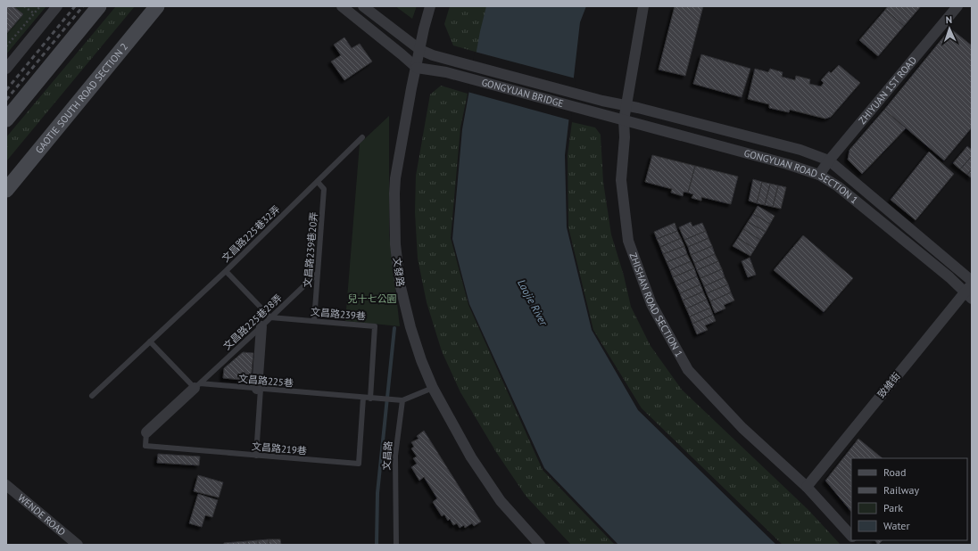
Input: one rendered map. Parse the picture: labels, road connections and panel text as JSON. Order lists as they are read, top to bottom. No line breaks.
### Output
{"streets":{"street":["ZHIYUAN 1ST ROAD","GONGYUAN BRIDGE","GAOTIE SOUTH ROAD SECTION 2","GONGYUAN ROAD SECTION 1","文發路","ZHISHAN ROAD SECTION 1","致維街","WENDE ROAD"],"lane":["文昌路225巷32弄","文昌路239巷20弄","文昌路239巷","文昌路225巷28弄","文昌路225巷","文昌路219巷","文昌路"]},"crossings":[["ZHIYUAN 1ST ROAD","GONGYUAN ROAD SECTION 1"],["GONGYUAN BRIDGE","GONGYUAN ROAD SECTION 1"],["GONGYUAN BRIDGE","文發路"],["GONGYUAN ROAD SECTION 1","ZHISHAN ROAD SECTION 1"],["GONGYUAN ROAD SECTION 1","致維街"],["文昌路225巷32弄","文昌路239巷20弄"],["文昌路239巷20弄","文昌路239巷"],["文昌路239巷20弄","文昌路225巷28弄"],["ZHISHAN ROAD SECTION 1","致維街"],["文昌路239巷","文昌路225巷28弄"],["文昌路239巷","文昌路225巷"],["文昌路225巷28弄","文昌路225巷"],["文昌路225巷","文昌路219巷"],["文昌路225巷","文昌路"]],"water":["Laojie River"],"parks":["兒十七公園"],"legend":["Road","Railway","Park","Water"],"north":"top"}
